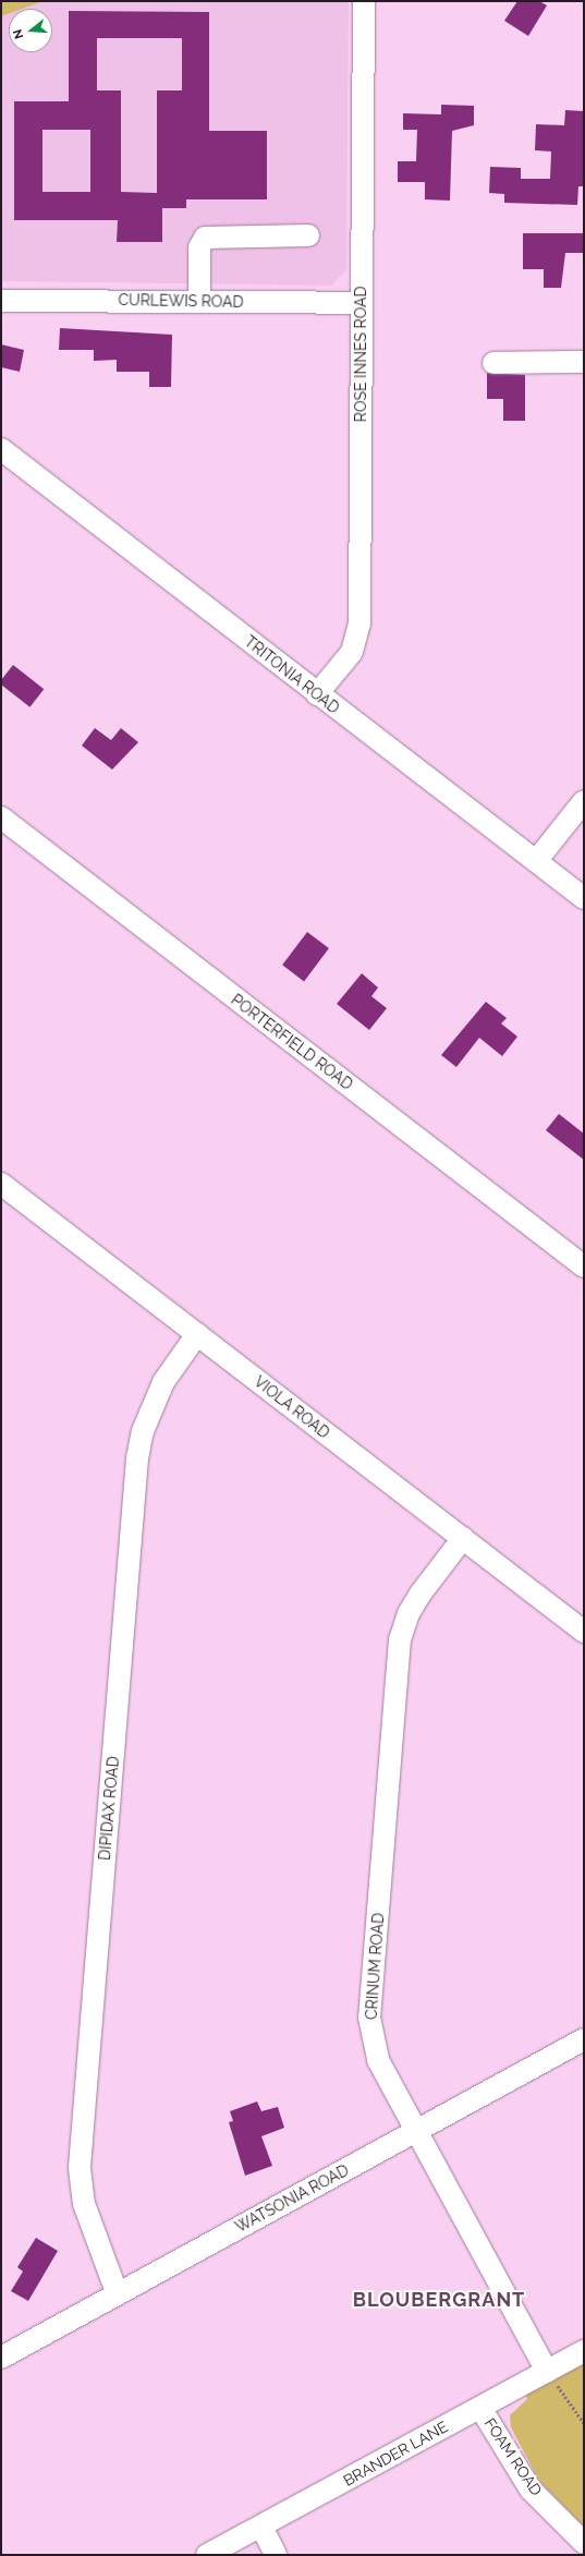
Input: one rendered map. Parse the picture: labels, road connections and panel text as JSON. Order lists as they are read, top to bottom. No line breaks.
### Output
{"streets":{"street":["CURLEWIS ROAD","ROSE INNES ROAD","TRITONIA ROAD","PORTERFIELD ROAD","VIOLA ROAD","DIPIDAX ROAD","CRINUM ROAD","WATSONIA ROAD","BRANDER LANE","FOAM ROAD"]},"crossings":[["CURLEWIS ROAD","ROSE INNES ROAD"],["ROSE INNES ROAD","TRITONIA ROAD"],["VIOLA ROAD","DIPIDAX ROAD"],["VIOLA ROAD","CRINUM ROAD"],["DIPIDAX ROAD","WATSONIA ROAD"],["CRINUM ROAD","WATSONIA ROAD"],["CRINUM ROAD","BRANDER LANE"],["BRANDER LANE","FOAM ROAD"]],"districts":["BLOUBERGRANT"],"north":"left"}
